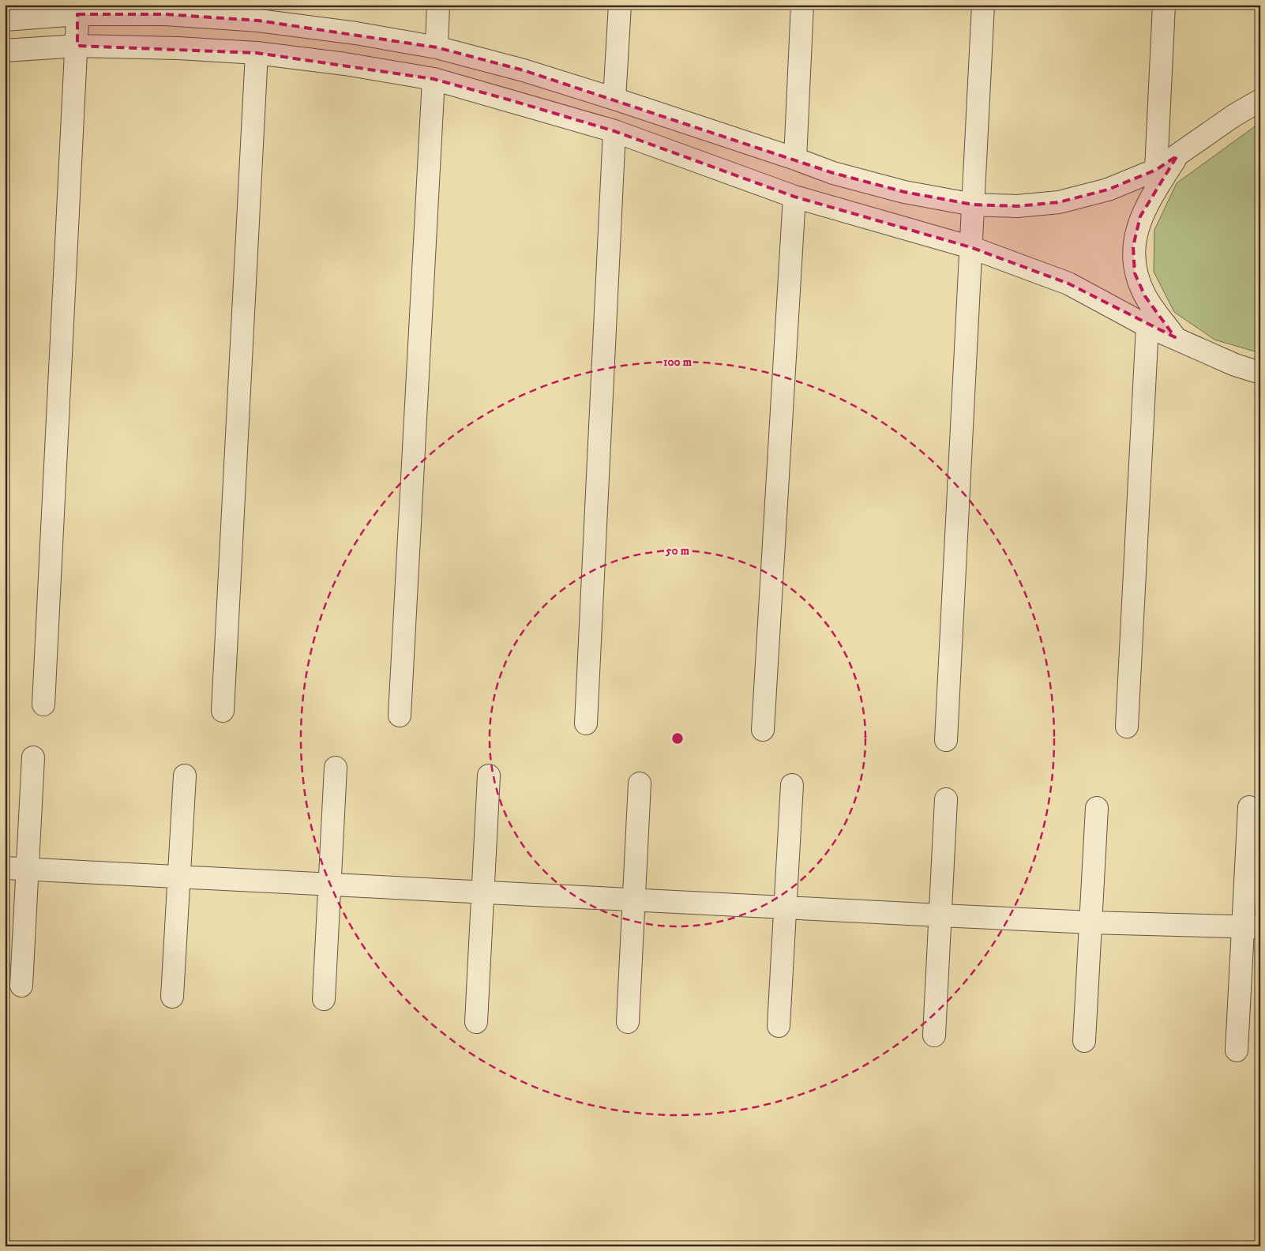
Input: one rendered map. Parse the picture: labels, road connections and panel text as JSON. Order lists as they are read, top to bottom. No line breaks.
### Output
{"rings":["100 m","50 m"]}
